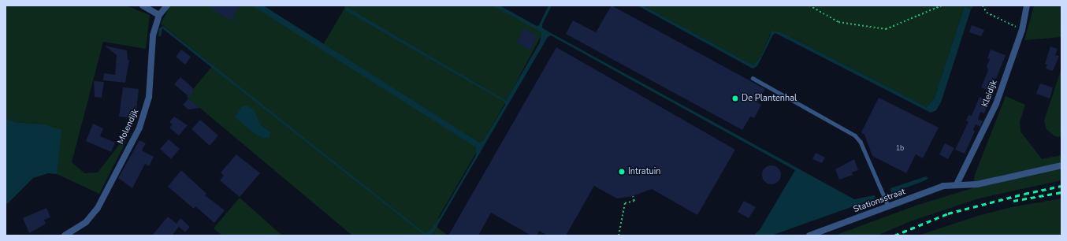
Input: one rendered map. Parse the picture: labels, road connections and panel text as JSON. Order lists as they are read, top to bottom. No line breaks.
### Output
{"streets":{"street":["Kleidijk","Molendijk","Stationsstraat"]},"crossings":[["Kleidijk","Stationsstraat"]],"places":["De Plantenhal","Intratuin"],"house_numbers":["1b"]}
